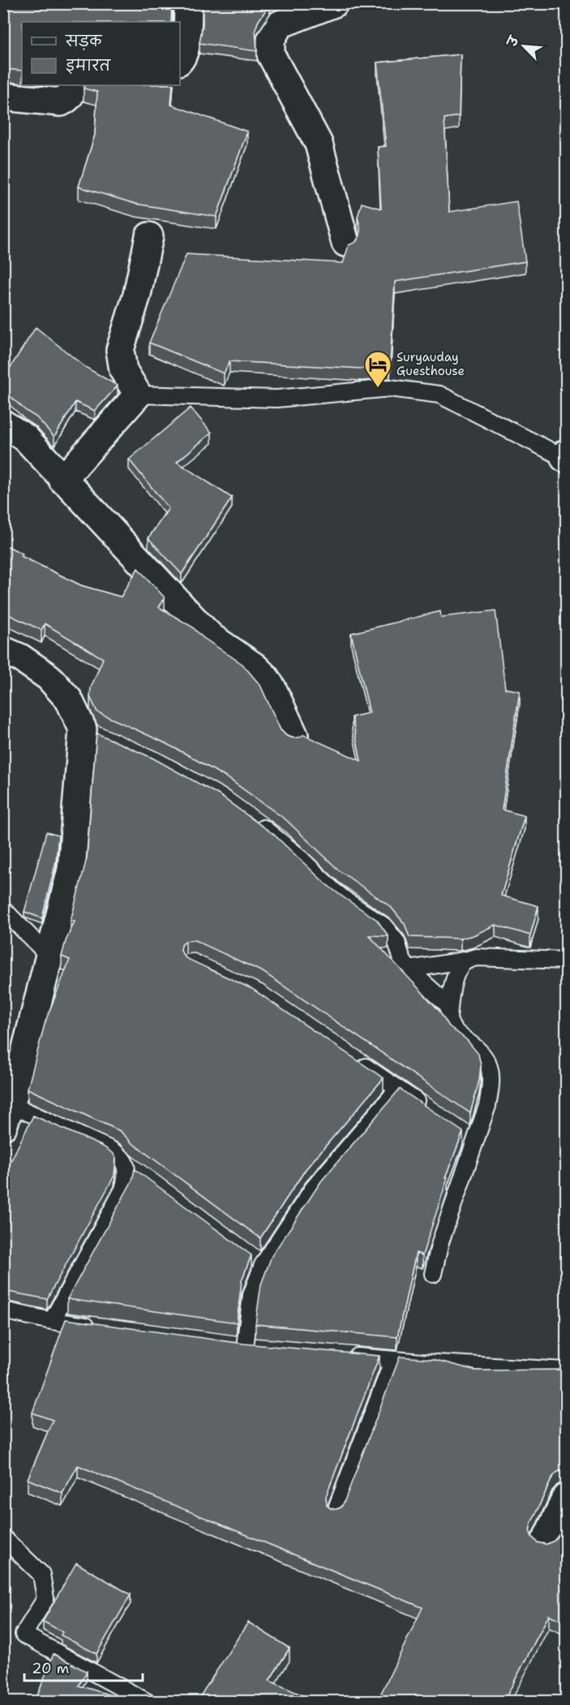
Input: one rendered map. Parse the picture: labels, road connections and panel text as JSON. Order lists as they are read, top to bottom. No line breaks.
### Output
{"places":{"hotel":["Suryauday Guesthouse"]},"legend":["सड़क","इमारत"],"scale_bar":"20 m","north":"top left"}
